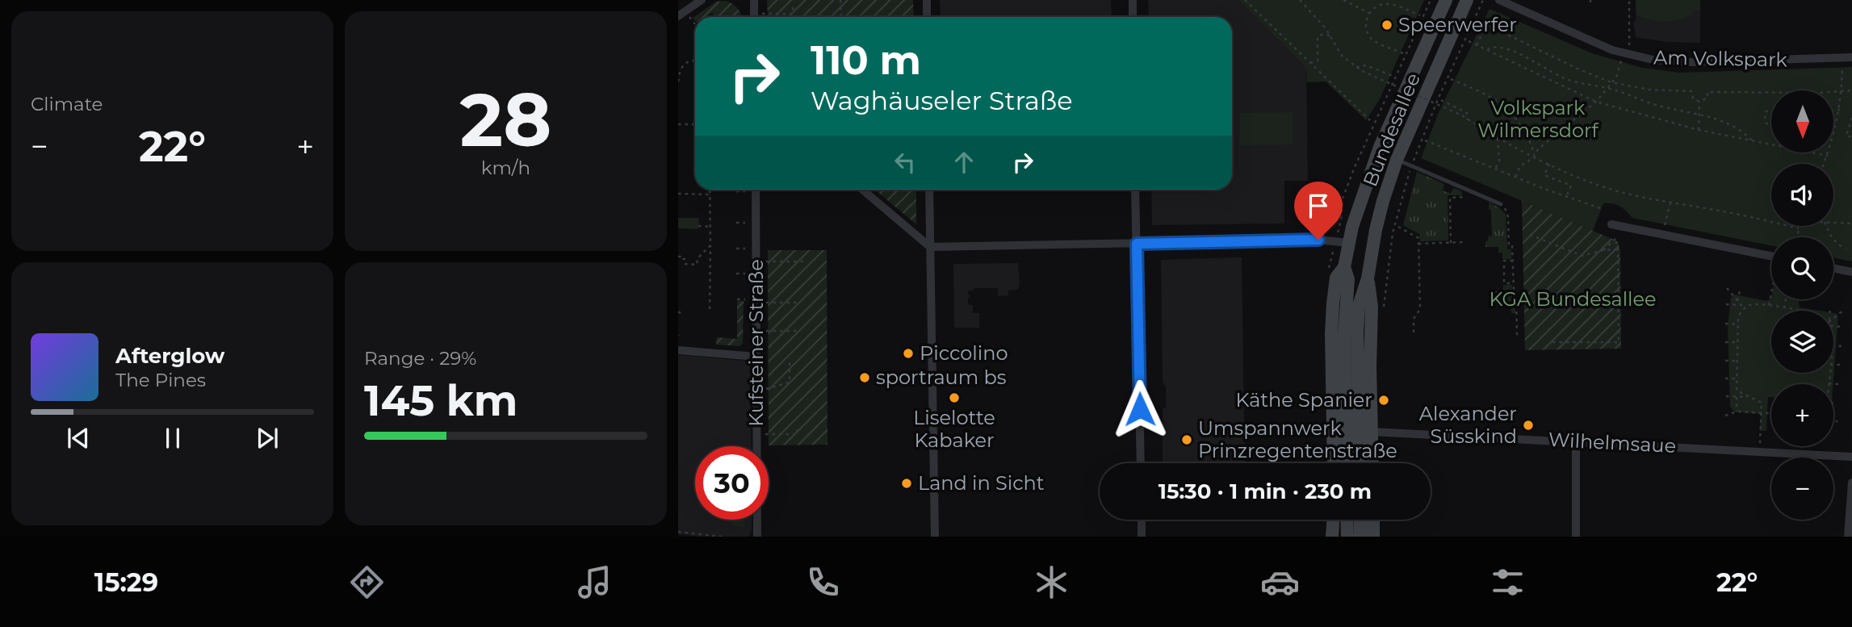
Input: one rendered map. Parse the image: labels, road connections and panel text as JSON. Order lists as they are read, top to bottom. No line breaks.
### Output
{"streets":{"main road":["Bundesallee"],"street":["Am Volkspark","Kufsteiner Straße","Wilhelmsaue"]},"crossings":[["Bundesallee","Wilhelmsaue"]],"parks":["Volkspark Wilmersdorf","KGA Bundesallee"],"places":["Speerwerfer","Piccolino","sportraum bs","Liselotte Kabaker","Käthe Spanier","Alexander Süsskind","Umspannwerk Prinzregentenstraße","Land in Sicht"],"north":"bottom","page":{"tile":["Climate",["28","km/h"],["Range · 29%","145 km"]],"turn":["110 m","Waghäuseler Straße"],"map_buttons":["+","−"],"heat":["−","22°","+"],"song":["Afterglow","The Pines"],"limit":"30","trip":"15:30 · 1 min · 230 m","tabs":["15:29","22°"]}}
